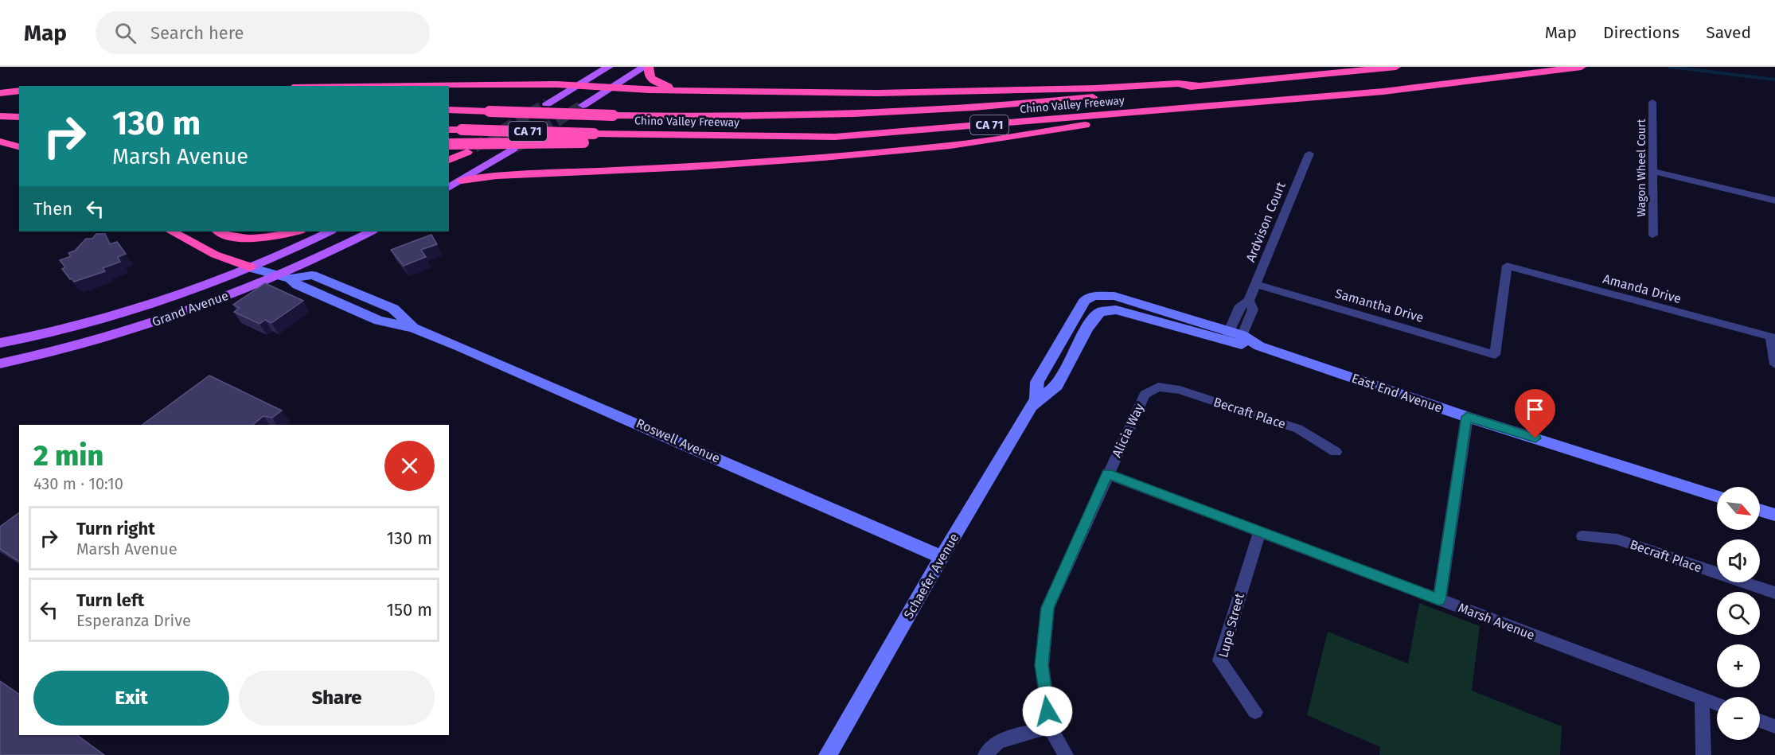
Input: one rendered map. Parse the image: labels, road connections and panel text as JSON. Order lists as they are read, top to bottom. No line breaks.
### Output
{"streets":{"highway":["Chino Valley Freeway","CA 71"],"main road":["Grand Avenue","East End Avenue","Roswell Avenue","Schaefer Avenue"],"street":["Wagon Wheel Court","Ardvison Court","Amanda Drive","Samantha Drive","Becraft Place","Alicia Way","Marsh Avenue","Lupe Street"]},"crossings":[["Ardvison Court","Samantha Drive"],["Ardvison Court","East End Avenue"],["Amanda Drive","Samantha Drive"],["Grand Avenue","Roswell Avenue"],["East End Avenue","Schaefer Avenue"],["Becraft Place","Alicia Way"],["Alicia Way","Marsh Avenue"],["Roswell Avenue","Schaefer Avenue"],["Marsh Avenue","Lupe Street"]],"north":"bottom right","page":{"header":"Map","search":"Search here","nav":["Map","Directions","Saved"],"turn":["130 m","Marsh Avenue"],"then":"Then","heading":["2 min","430 m · 10:10"],"map_buttons":["+","−"],"list":[{"name":"Turn right","note":"Marsh Avenue","value":"130 m"},{"name":"Turn left","note":"Esperanza Drive","value":"150 m"}],"buttons":["Exit","Share"]}}
